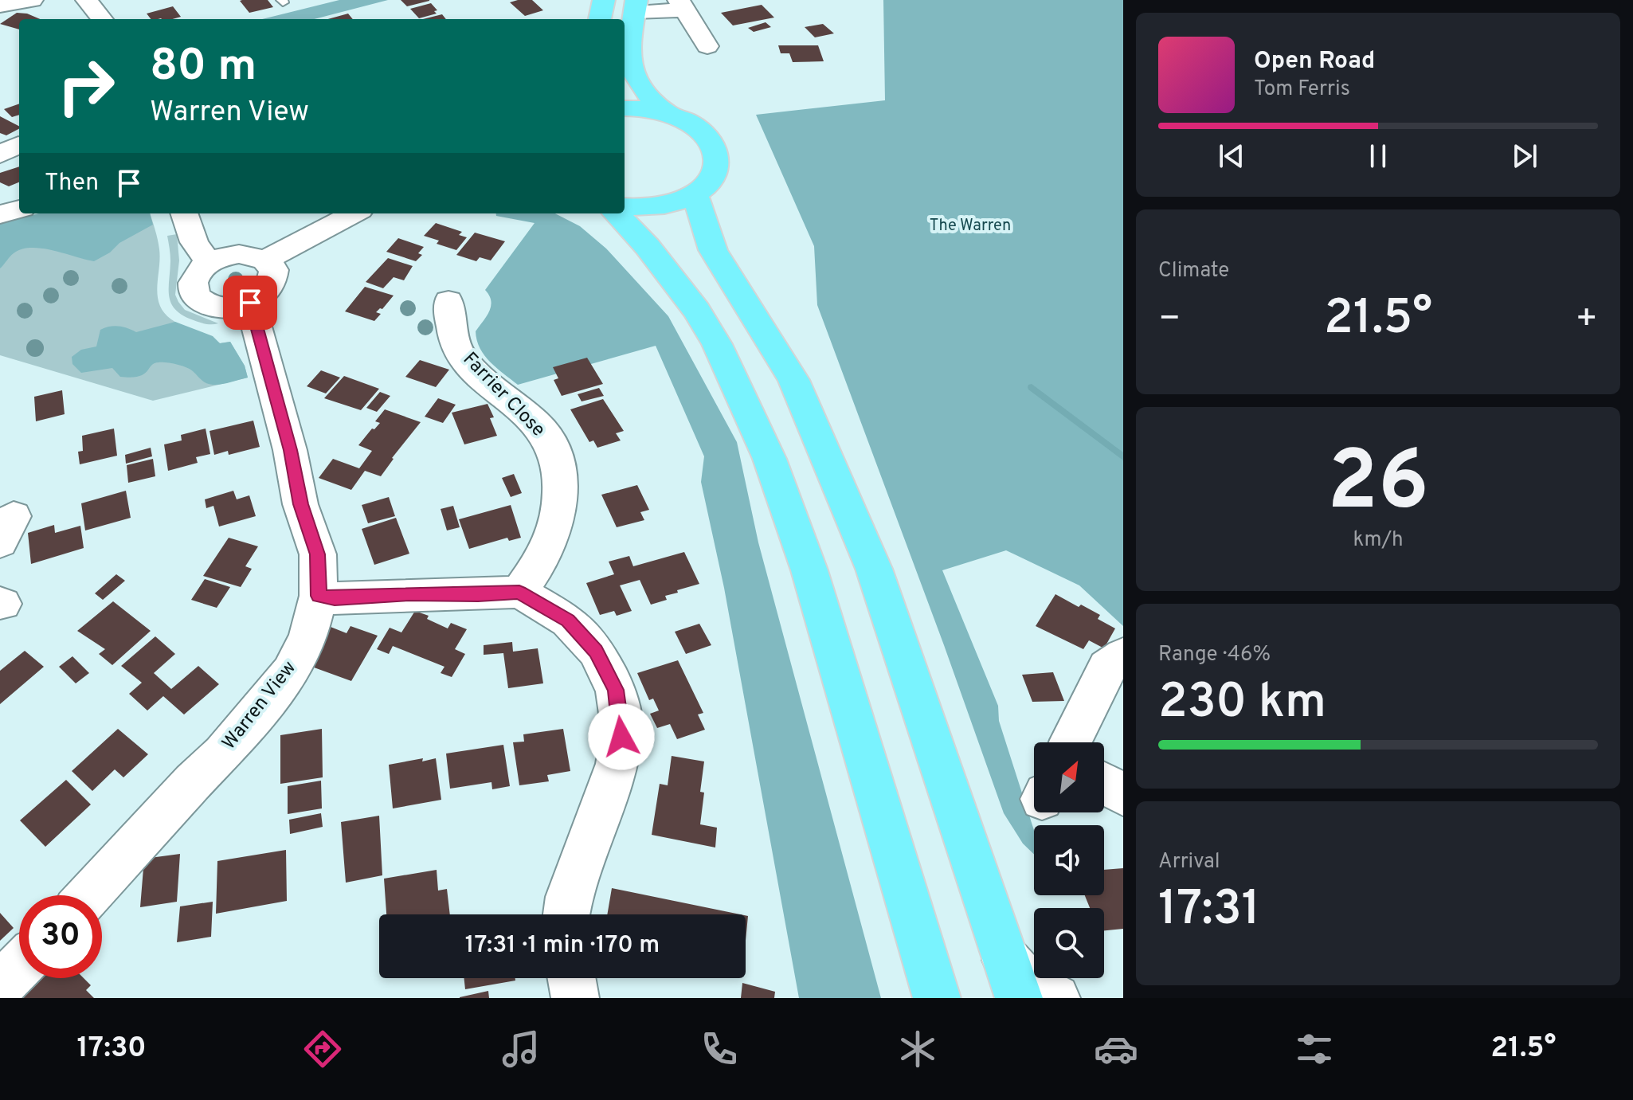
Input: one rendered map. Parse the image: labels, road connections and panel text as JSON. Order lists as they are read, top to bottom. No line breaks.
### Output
{"streets":{"street":["Farrier Close","Warren View"]},"parks":["The Warren"],"north":"top right","page":{"turn":["80 m","Warren View"],"song":["Open Road","Tom Ferris"],"then":"Then","tile":["Climate",["26","km/h"],["Range · 46%","230 km"],["Arrival","17:31"]],"heat":["−","21.5°","+"],"limit":"30","trip":"17:31 · 1 min · 170 m","tabs":["17:30","21.5°"]}}
